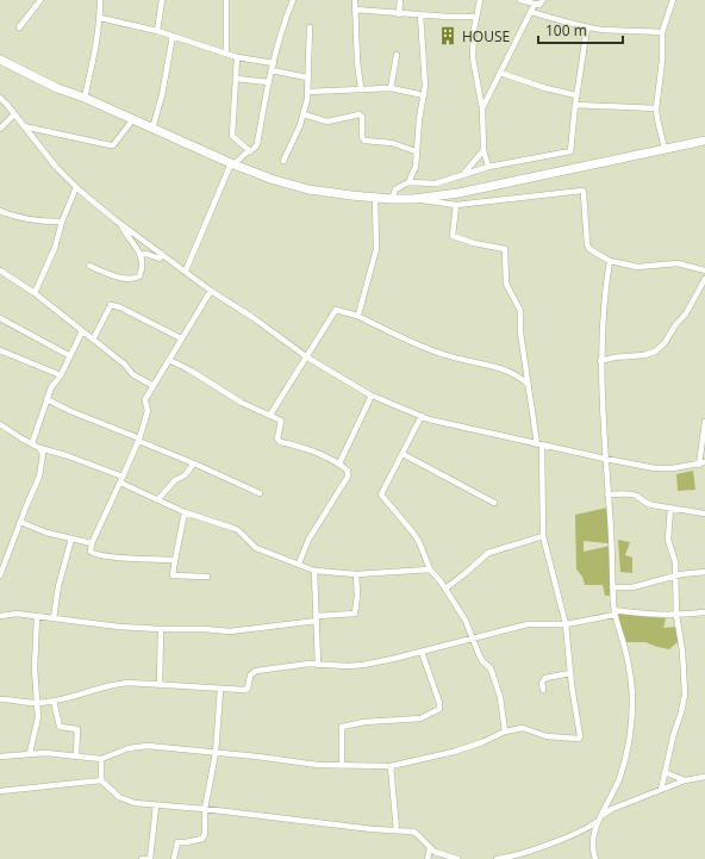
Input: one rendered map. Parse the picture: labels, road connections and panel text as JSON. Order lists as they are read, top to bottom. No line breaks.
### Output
{"places":{"building":["HOUSE"]},"scale_bar":"100 m"}
